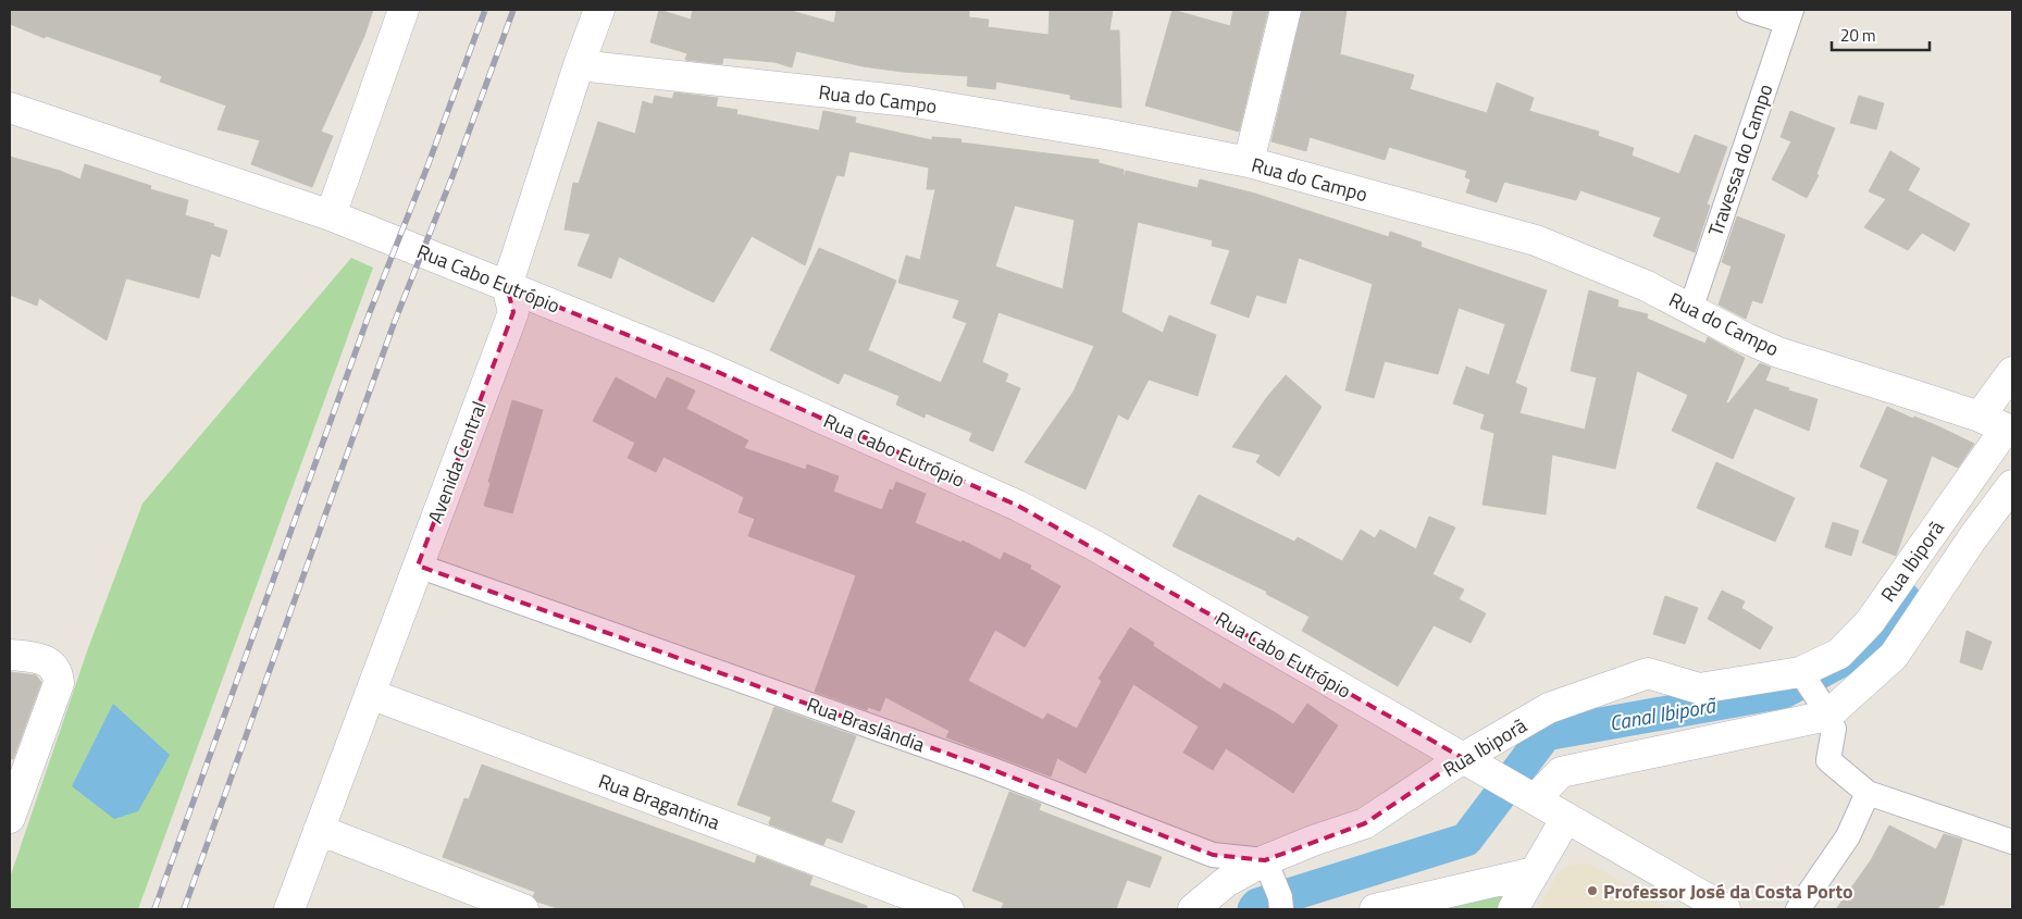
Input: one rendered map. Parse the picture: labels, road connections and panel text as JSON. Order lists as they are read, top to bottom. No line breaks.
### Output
{"streets":{"street":["Rua do Campo","Travessa do Campo","Rua Cabo Eutrópio","Avenida Central","Rua Ibiporã","Rua Braslândia","Rua Bragantina"]},"crossings":[["Rua do Campo","Travessa do Campo"],["Rua do Campo","Rua Ibiporã"],["Rua Cabo Eutrópio","Avenida Central"],["Rua Cabo Eutrópio","Rua Ibiporã"],["Avenida Central","Rua Braslândia"],["Avenida Central","Rua Bragantina"],["Rua Ibiporã","Rua Braslândia"]],"water":["Canal Ibiporã"],"places":["Professor José da Costa Porto"],"scale_bar":"20 m"}
